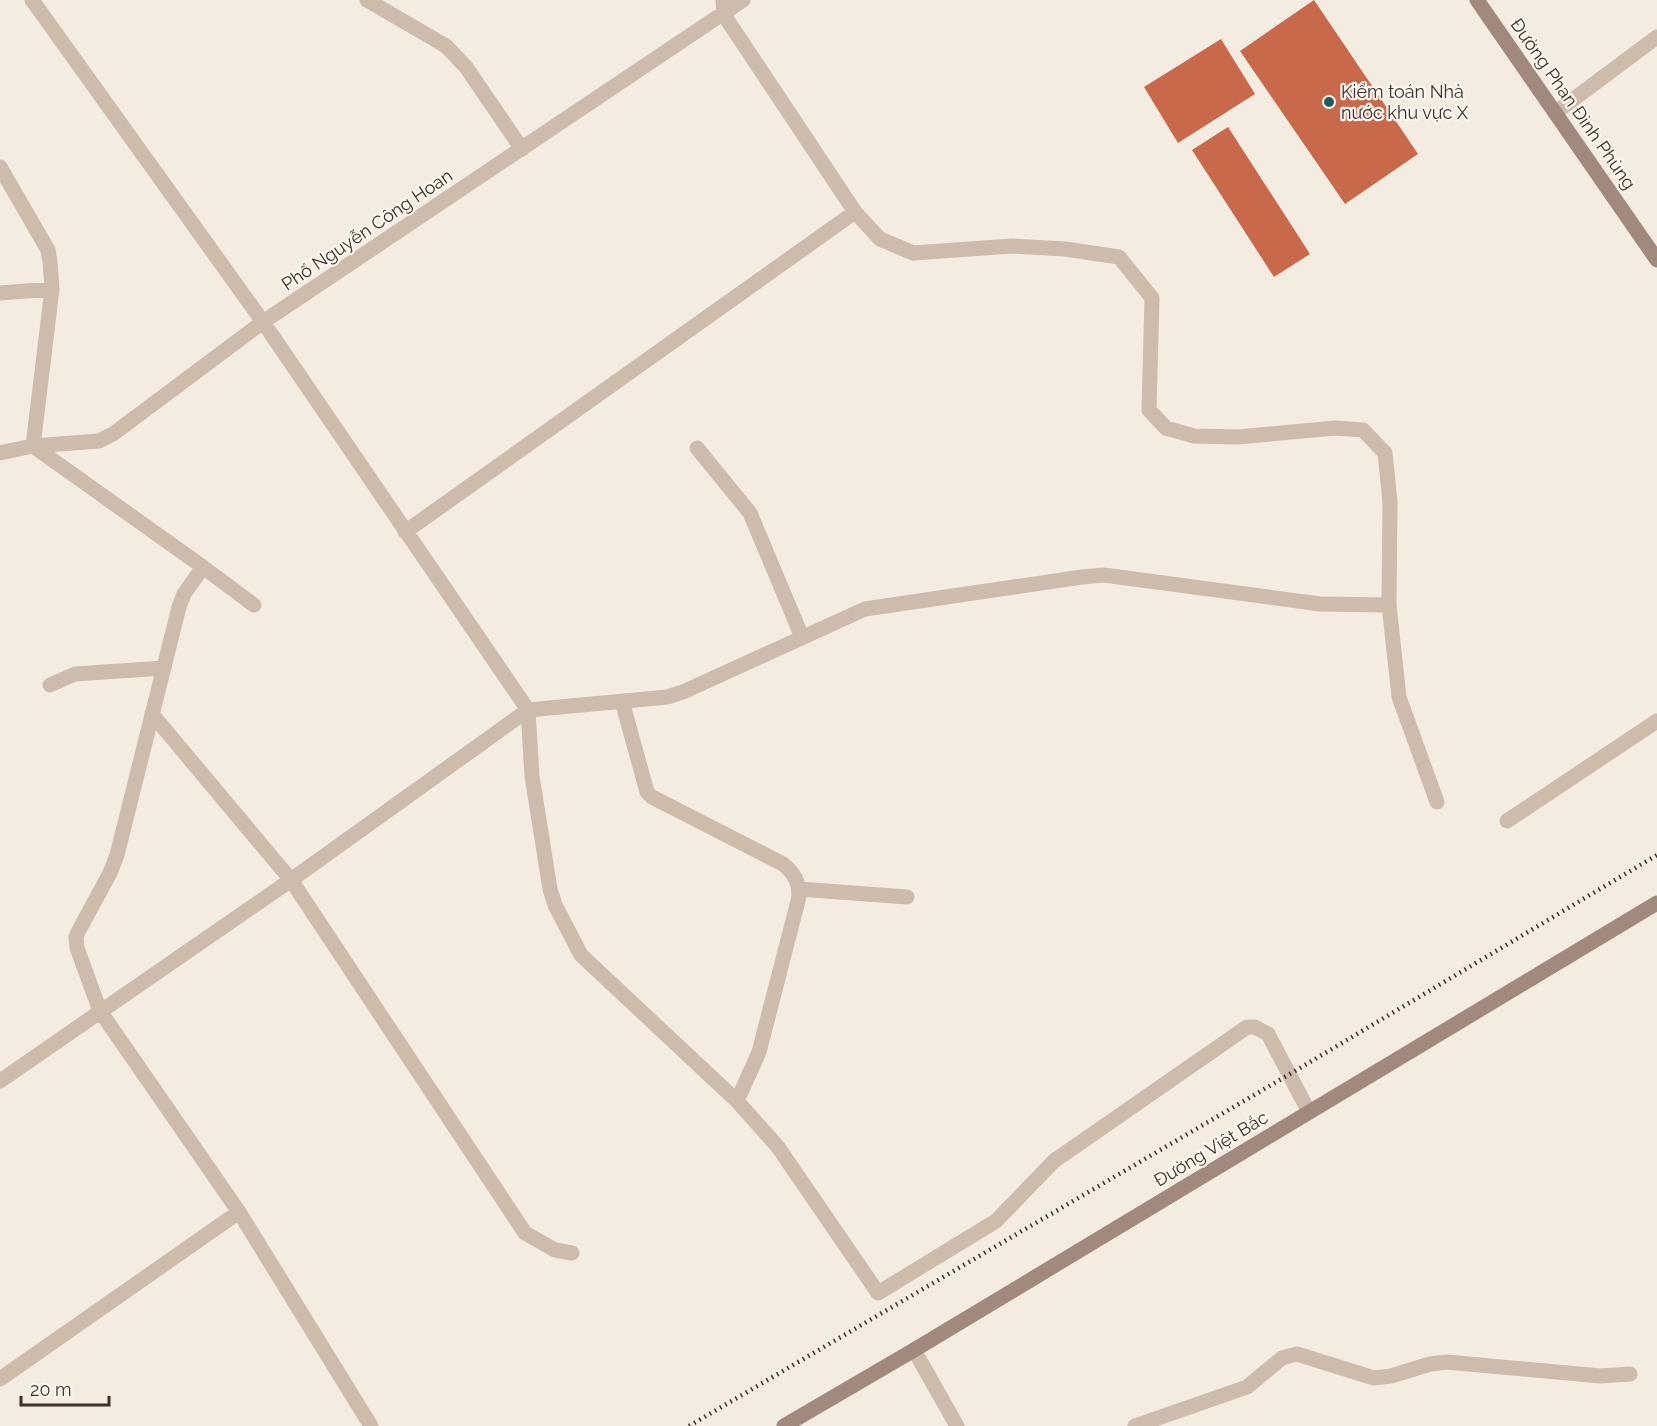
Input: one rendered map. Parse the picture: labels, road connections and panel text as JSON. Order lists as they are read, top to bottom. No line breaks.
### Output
{"streets":{"street":["Đường Phan Đình Phùng","Phố Nguyễn Công Hoan","Đường Việt Bắc"]},"places":["Kiểm toán Nhà nước khu vực X"],"scale_bar":"20 m"}
